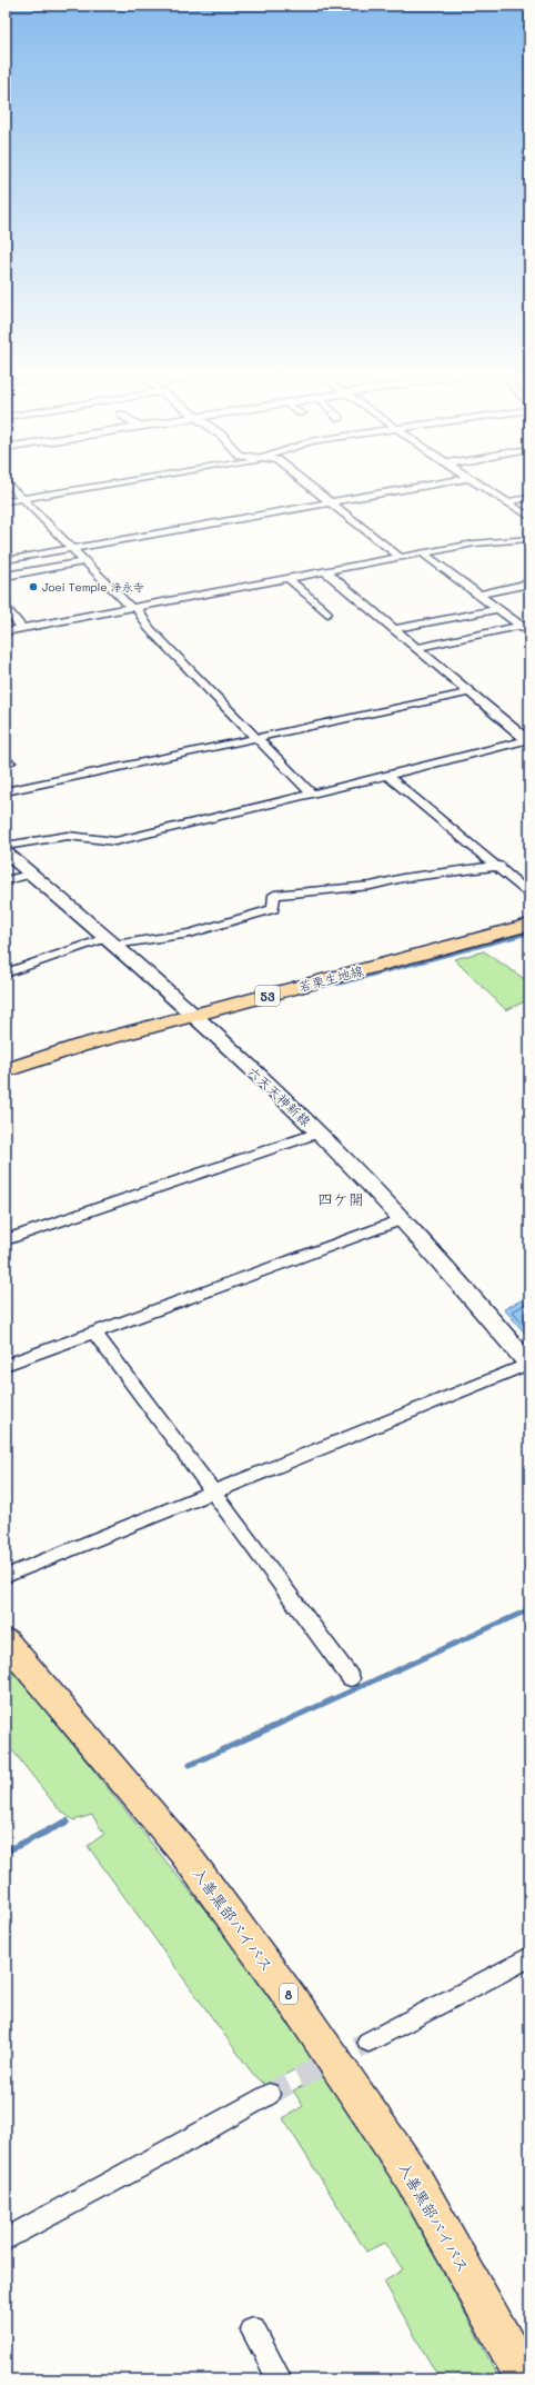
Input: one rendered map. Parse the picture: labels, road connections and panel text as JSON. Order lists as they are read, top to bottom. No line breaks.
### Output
{"streets":{"highway":["入善黒部バイパス","8"],"main road":["若栗生地線","53","六天天神新線"]},"crossings":[["若栗生地線","六天天神新線"]],"districts":["四ケ開"],"places":["Joei Temple 浄永寺"]}
